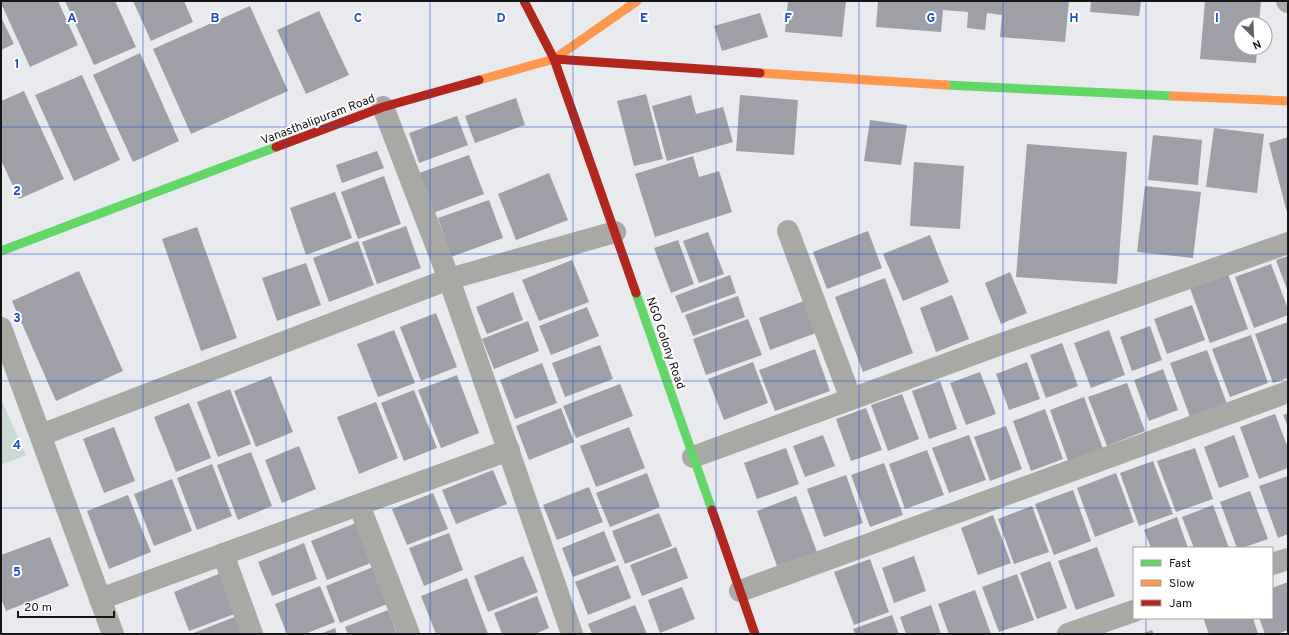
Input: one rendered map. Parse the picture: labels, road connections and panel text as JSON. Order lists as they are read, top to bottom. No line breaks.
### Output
{"streets":{"street":["Vanasthalipuram Road","NGO Colony Road"]},"crossings":[["Vanasthalipuram Road","NGO Colony Road"]],"legend":["Fast","Slow","Jam"],"scale_bar":"20 m","north":"bottom right","grid":{"columns":["A","B","C","D","E","F","G","H","I"],"rows":["1","2","3","4","5"]}}
